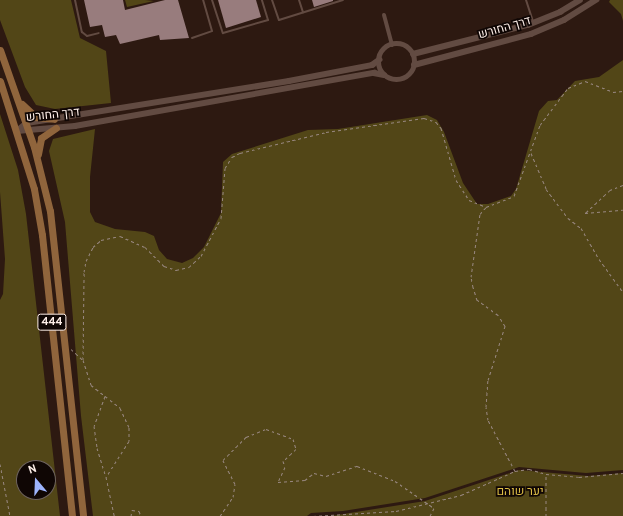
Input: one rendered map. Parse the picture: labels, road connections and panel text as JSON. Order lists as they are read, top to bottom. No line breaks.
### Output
{"streets":{"main road":["444"],"street":["דרך החורש"]},"crossings":[["דרך החורש","444"]],"parks":["יער שוהם"],"north":"top"}
